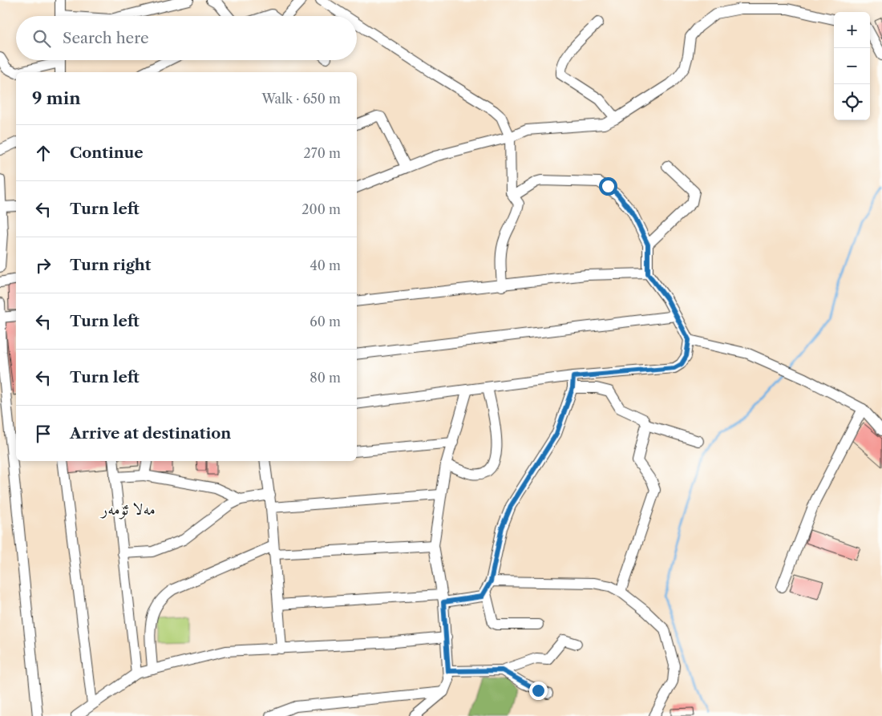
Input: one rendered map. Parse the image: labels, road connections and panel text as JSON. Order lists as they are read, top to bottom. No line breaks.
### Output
{"districts":["مەلا ئۆمەر"],"page":{"map_buttons":["+","−"],"search":"Search here","heading":["9 min","Walk · 650 m"],"list":[["Continue","270 m"],["Turn left","200 m"],["Turn right","40 m"],["Turn left","60 m"],["Turn left","80 m"],"Arrive at destination"]}}
